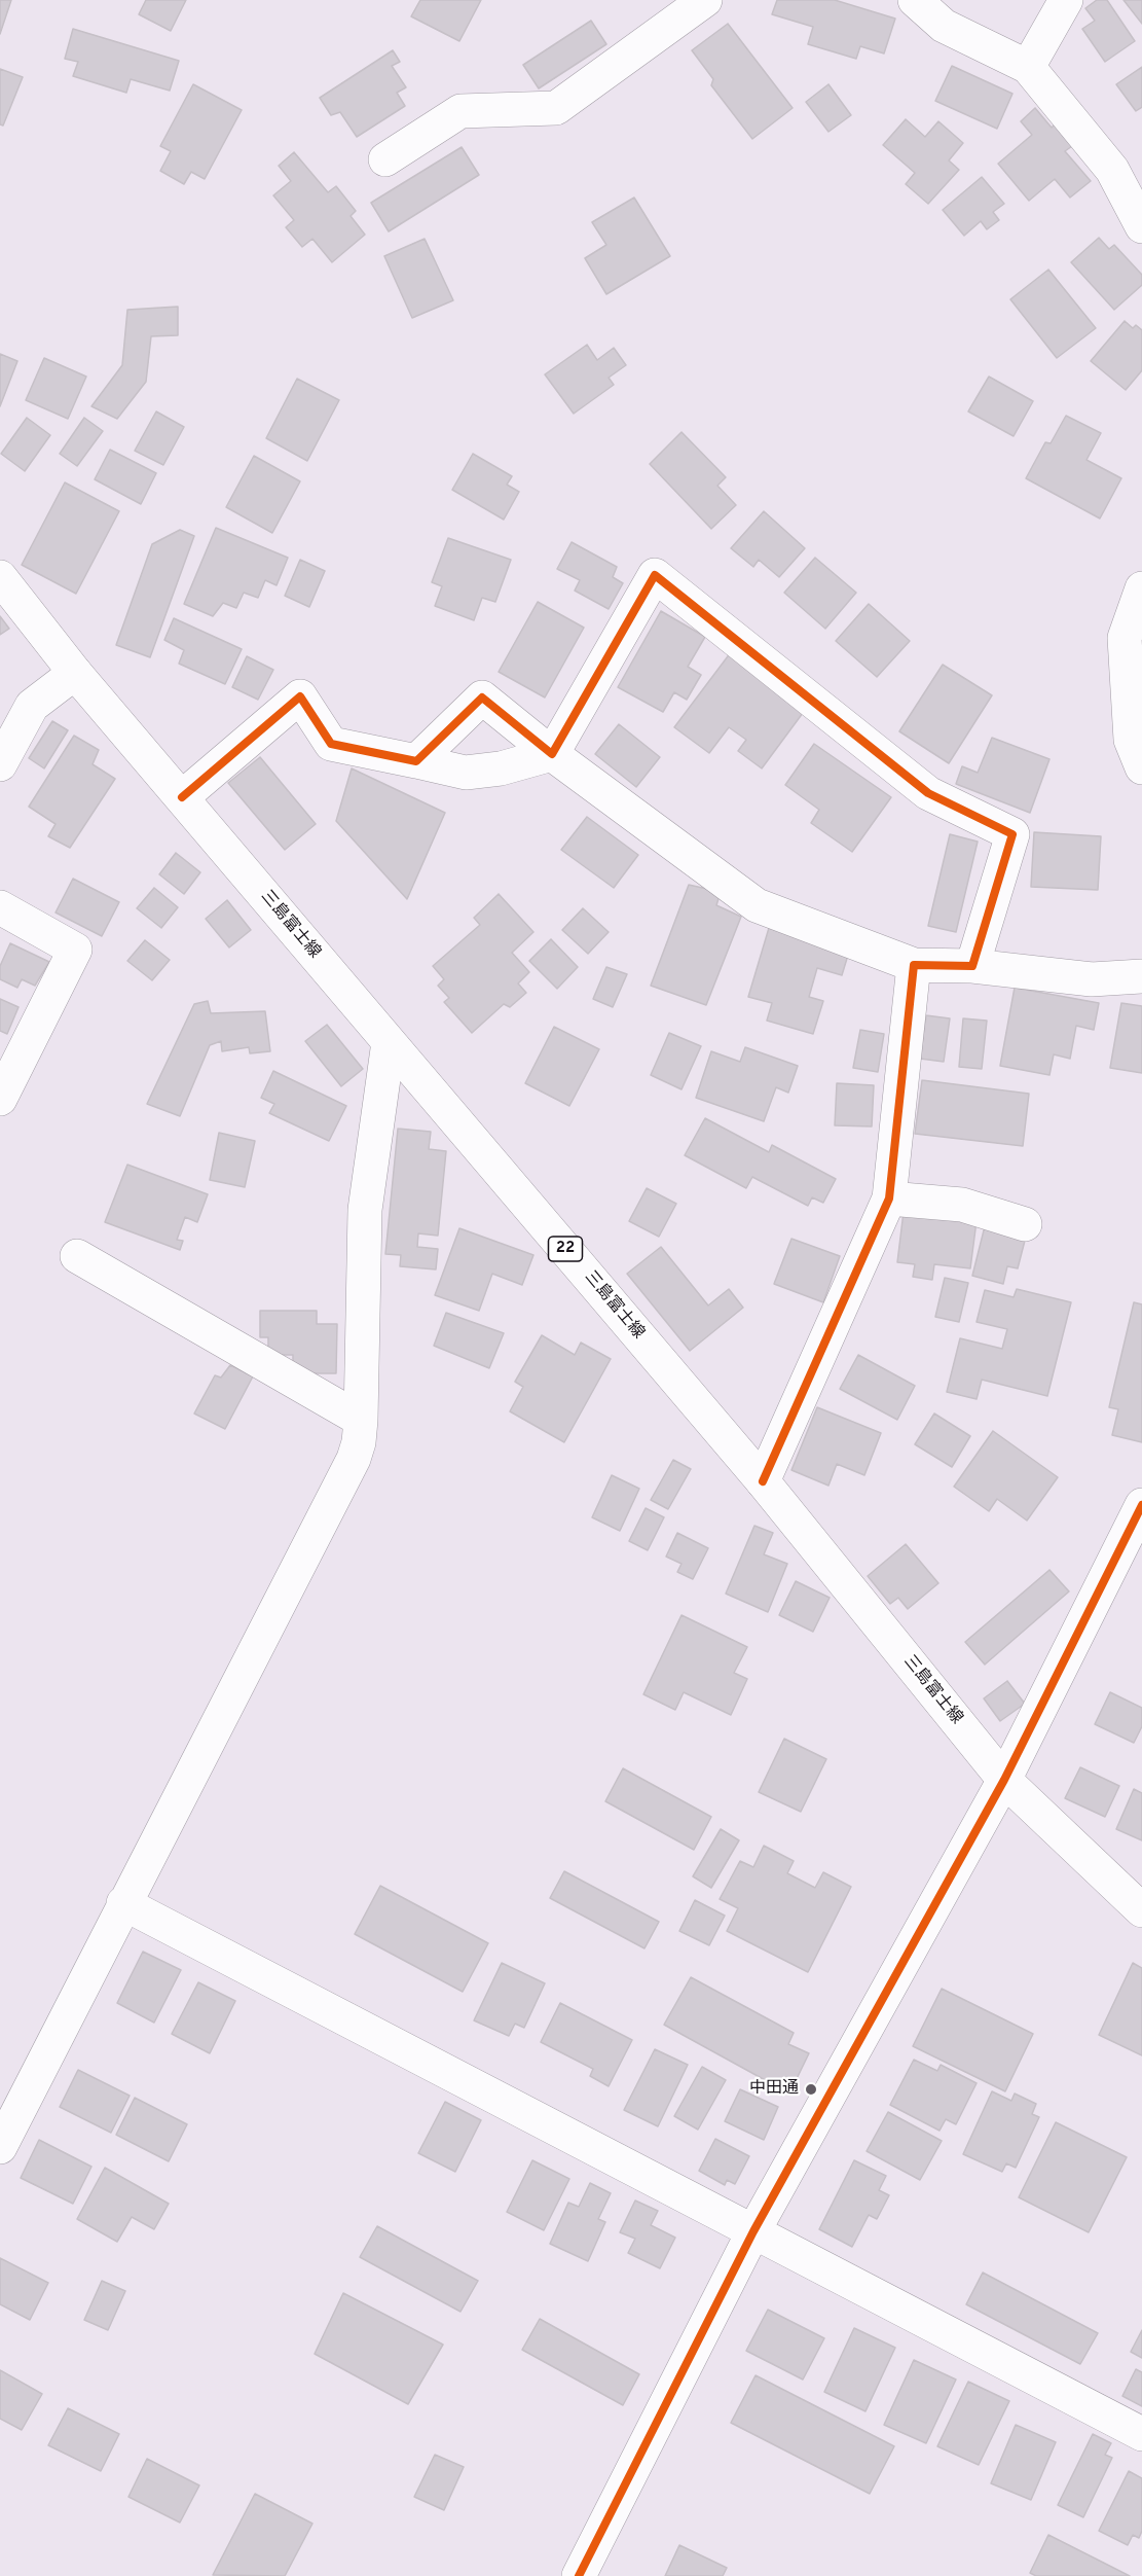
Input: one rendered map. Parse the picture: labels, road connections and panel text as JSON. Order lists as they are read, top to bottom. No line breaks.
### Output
{"streets":{"street":["三島富士線","22"]},"places":["中田通"]}
